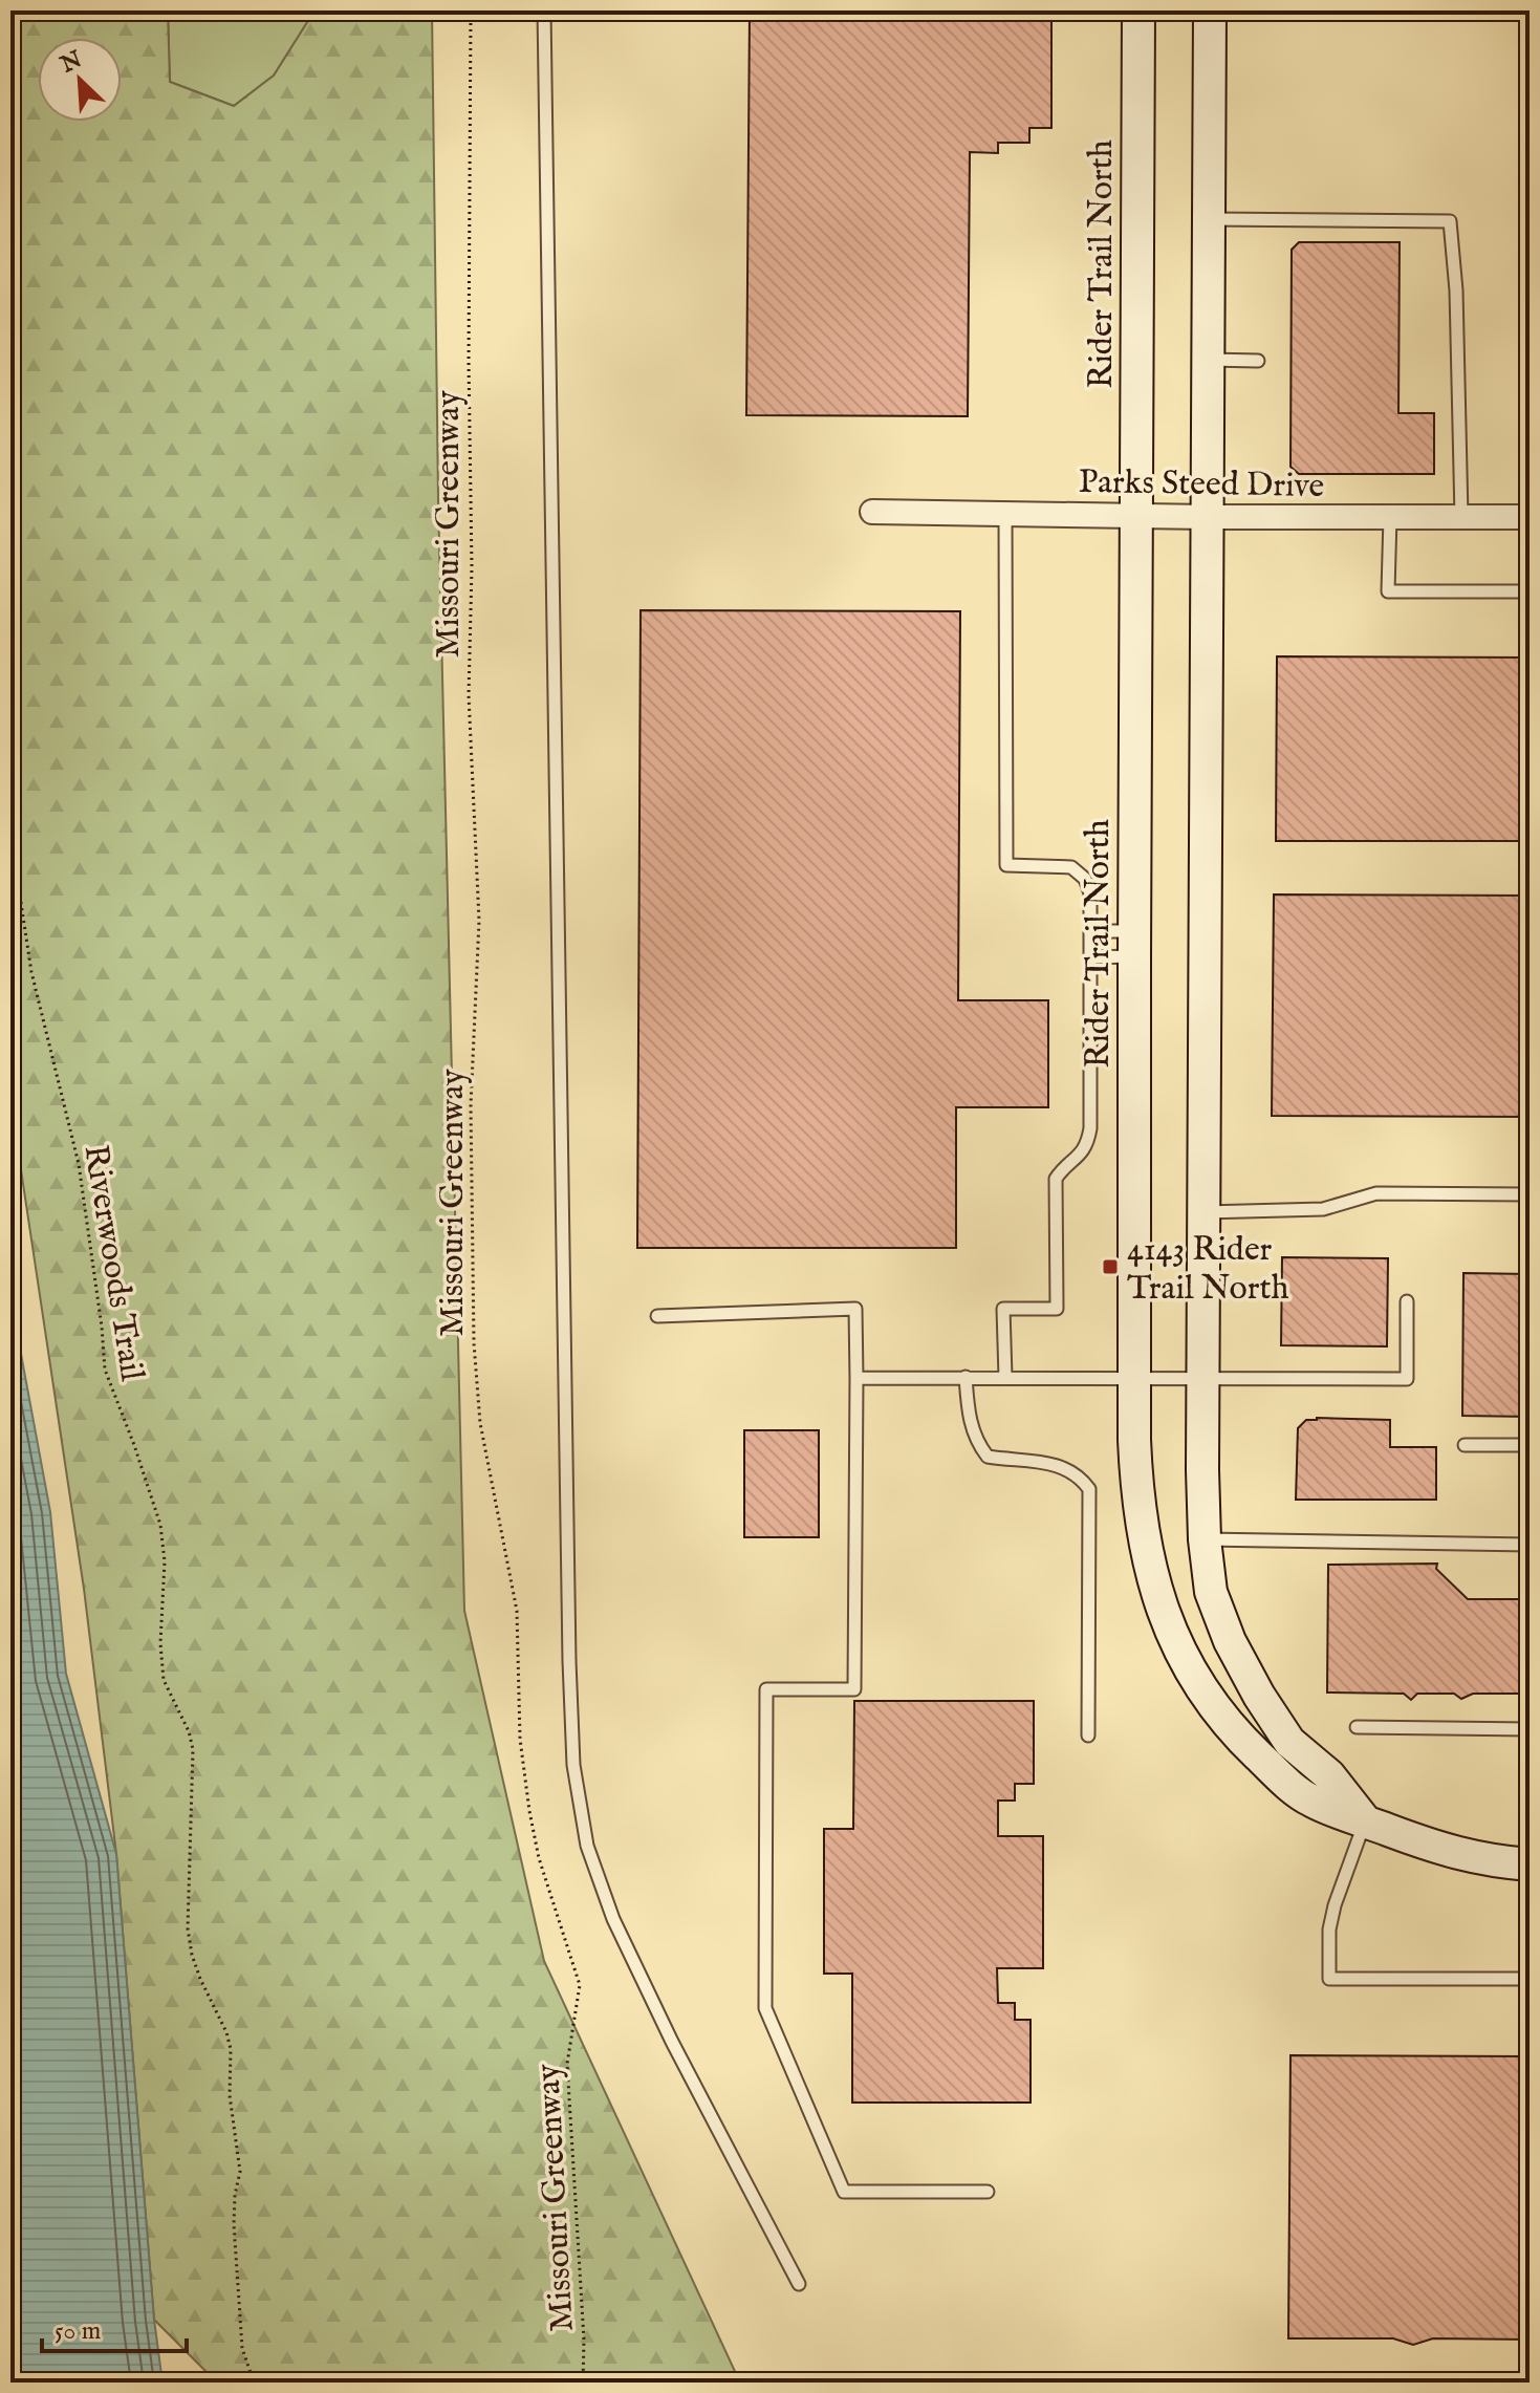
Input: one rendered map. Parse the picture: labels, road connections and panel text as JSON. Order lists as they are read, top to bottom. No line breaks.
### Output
{"streets":{"street":["Rider Trail North","Parks Steed Drive"],"path":["Missouri Greenway","Riverwoods Trail"]},"crossings":[["Rider Trail North","Parks Steed Drive"]],"places":{"transit":["4143 Rider Trail North"]},"scale_bar":"50 m","north":"top left"}
